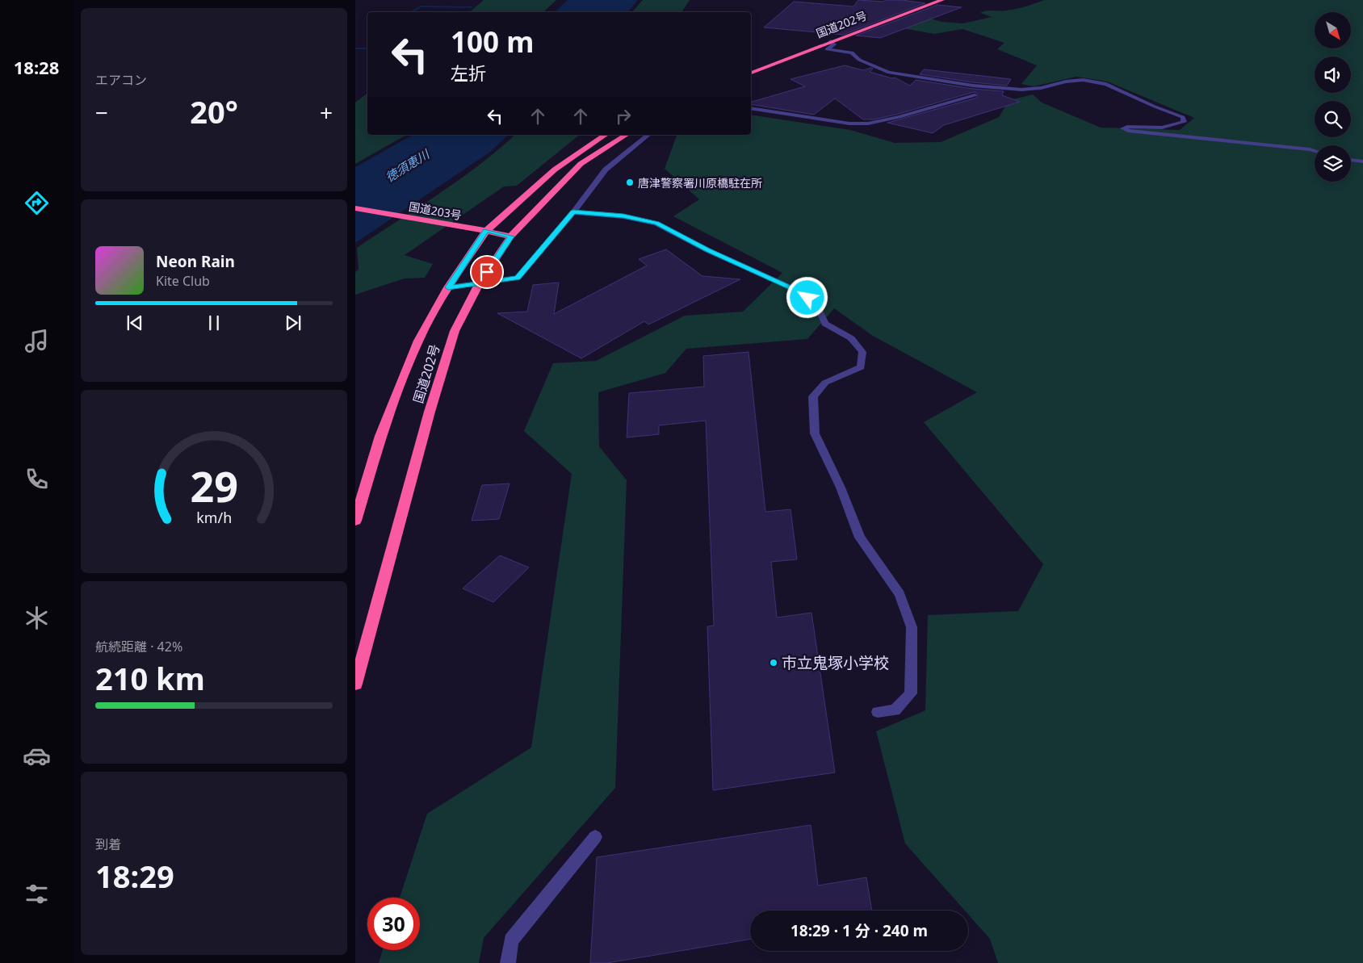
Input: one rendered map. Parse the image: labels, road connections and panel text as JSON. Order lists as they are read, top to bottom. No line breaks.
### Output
{"streets":{"highway":["国道202号","国道203号"]},"crossings":[["国道202号","国道203号"]],"water":["徳須恵川"],"places":["唐津警察署川原橋駐在所","市立鬼塚小学校"],"north":"bottom right","page":{"tabs":"18:28","tile":["エアコン",["航続距離 · 42%","210 km"],["到着","18:29"]],"turn":["100 m","左折"],"heat":["−","20°","+"],"song":["Neon Rain","Kite Club"],"limit":"30","trip":"18:29 · 1 分 · 240 m","gauge":["29","km/h"]}}
